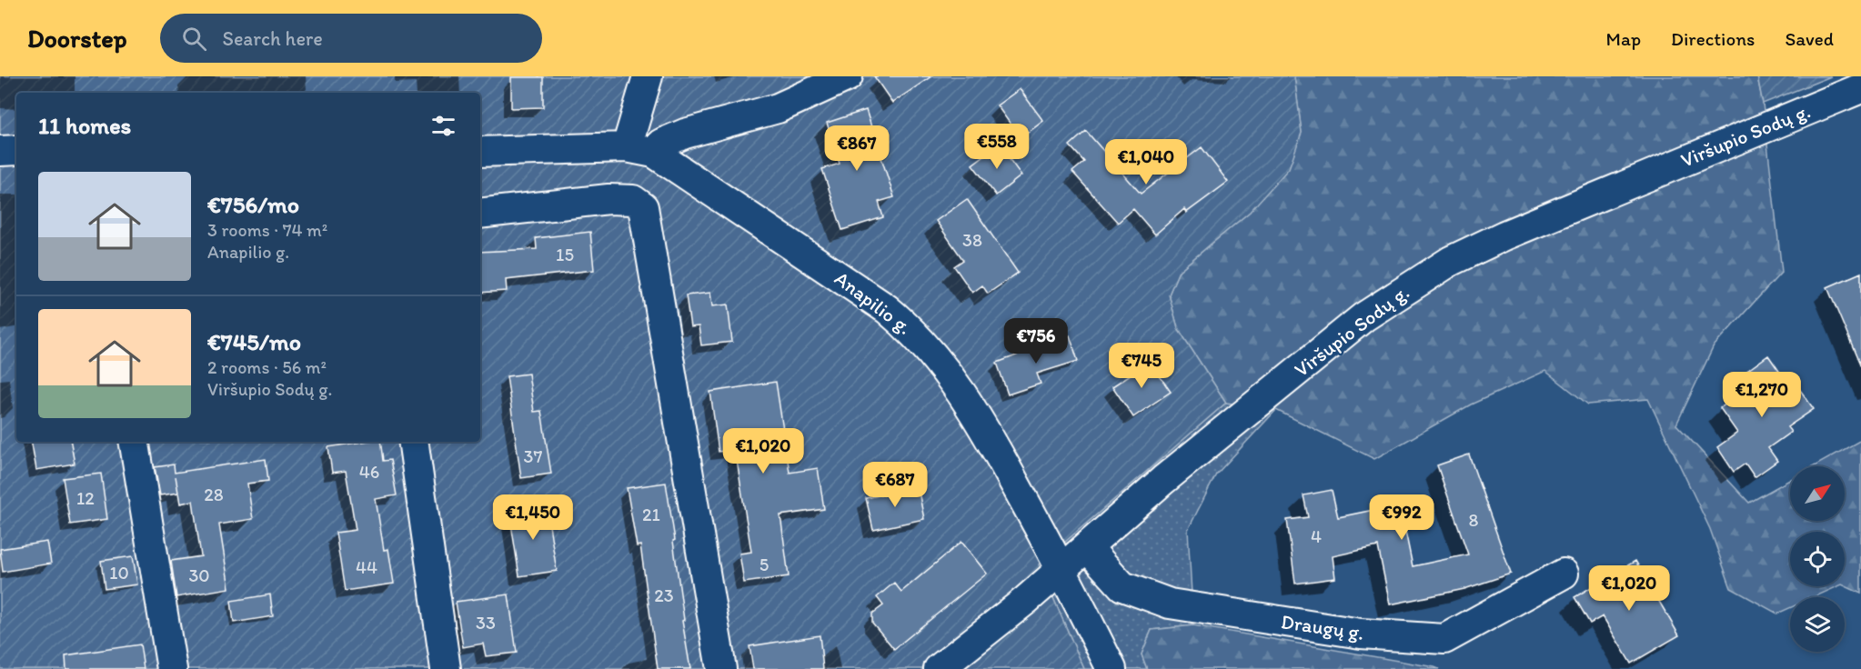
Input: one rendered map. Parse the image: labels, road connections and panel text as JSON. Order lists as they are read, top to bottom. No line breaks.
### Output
{"streets":{"street":["Viršupio Sodų g.","Anapilio g.","Draugų g."]},"crossings":[["Viršupio Sodų g.","Anapilio g."],["Viršupio Sodų g.","Draugų g."]],"house_numbers":["38","15","37","46","28","12","21","8","4","5","44","10","30","23","33"],"north":"top right","page":{"header":"Doorstep","search":"Search here","nav":["Map","Directions","Saved"],"heading":"11 homes","price":["€558","€867","€1,040","€756","€745","€1,270","€1,020","€687","€1,450","€992","€1,020"],"list":[{"name":"€756/mo","note":"3 rooms · 74 m² · Anapilio g."},{"name":"€745/mo","note":"2 rooms · 56 m² · Viršupio Sodų g."}]}}
